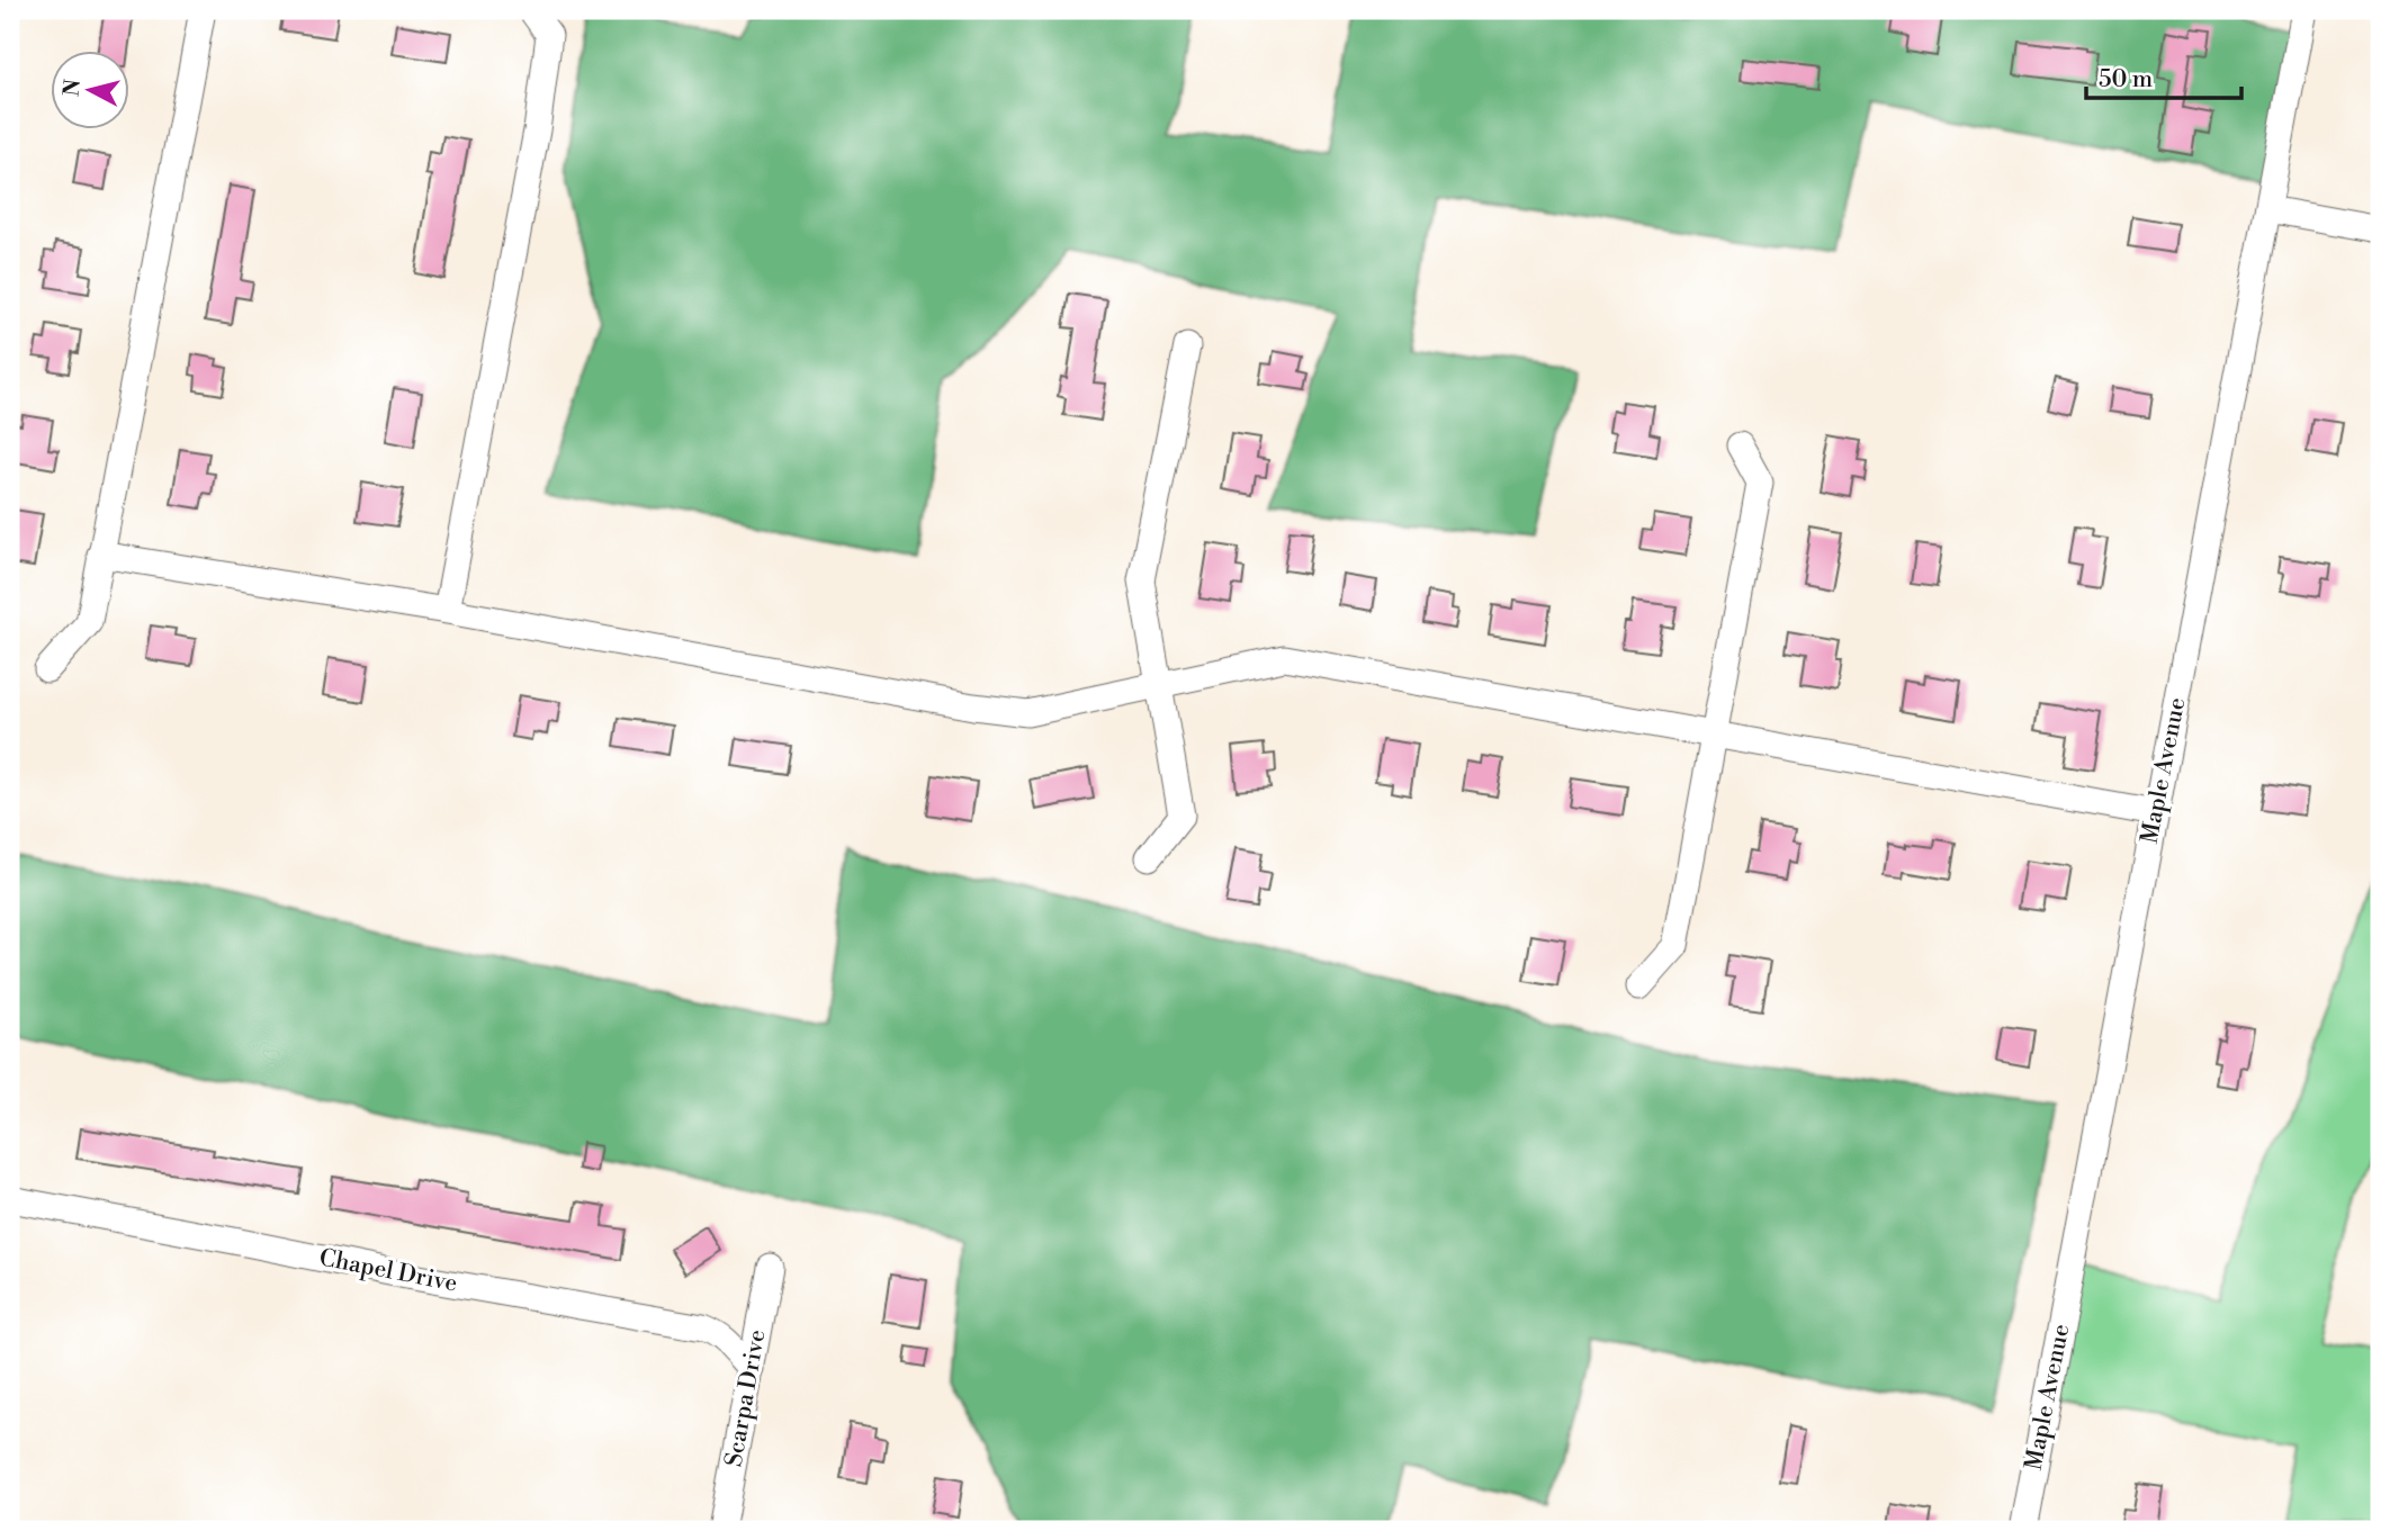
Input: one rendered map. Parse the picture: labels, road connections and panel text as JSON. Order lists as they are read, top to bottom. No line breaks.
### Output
{"streets":{"street":["Maple Avenue","Chapel Drive","Scarpa Drive"]},"crossings":[["Chapel Drive","Scarpa Drive"]],"scale_bar":"50 m","north":"left"}
